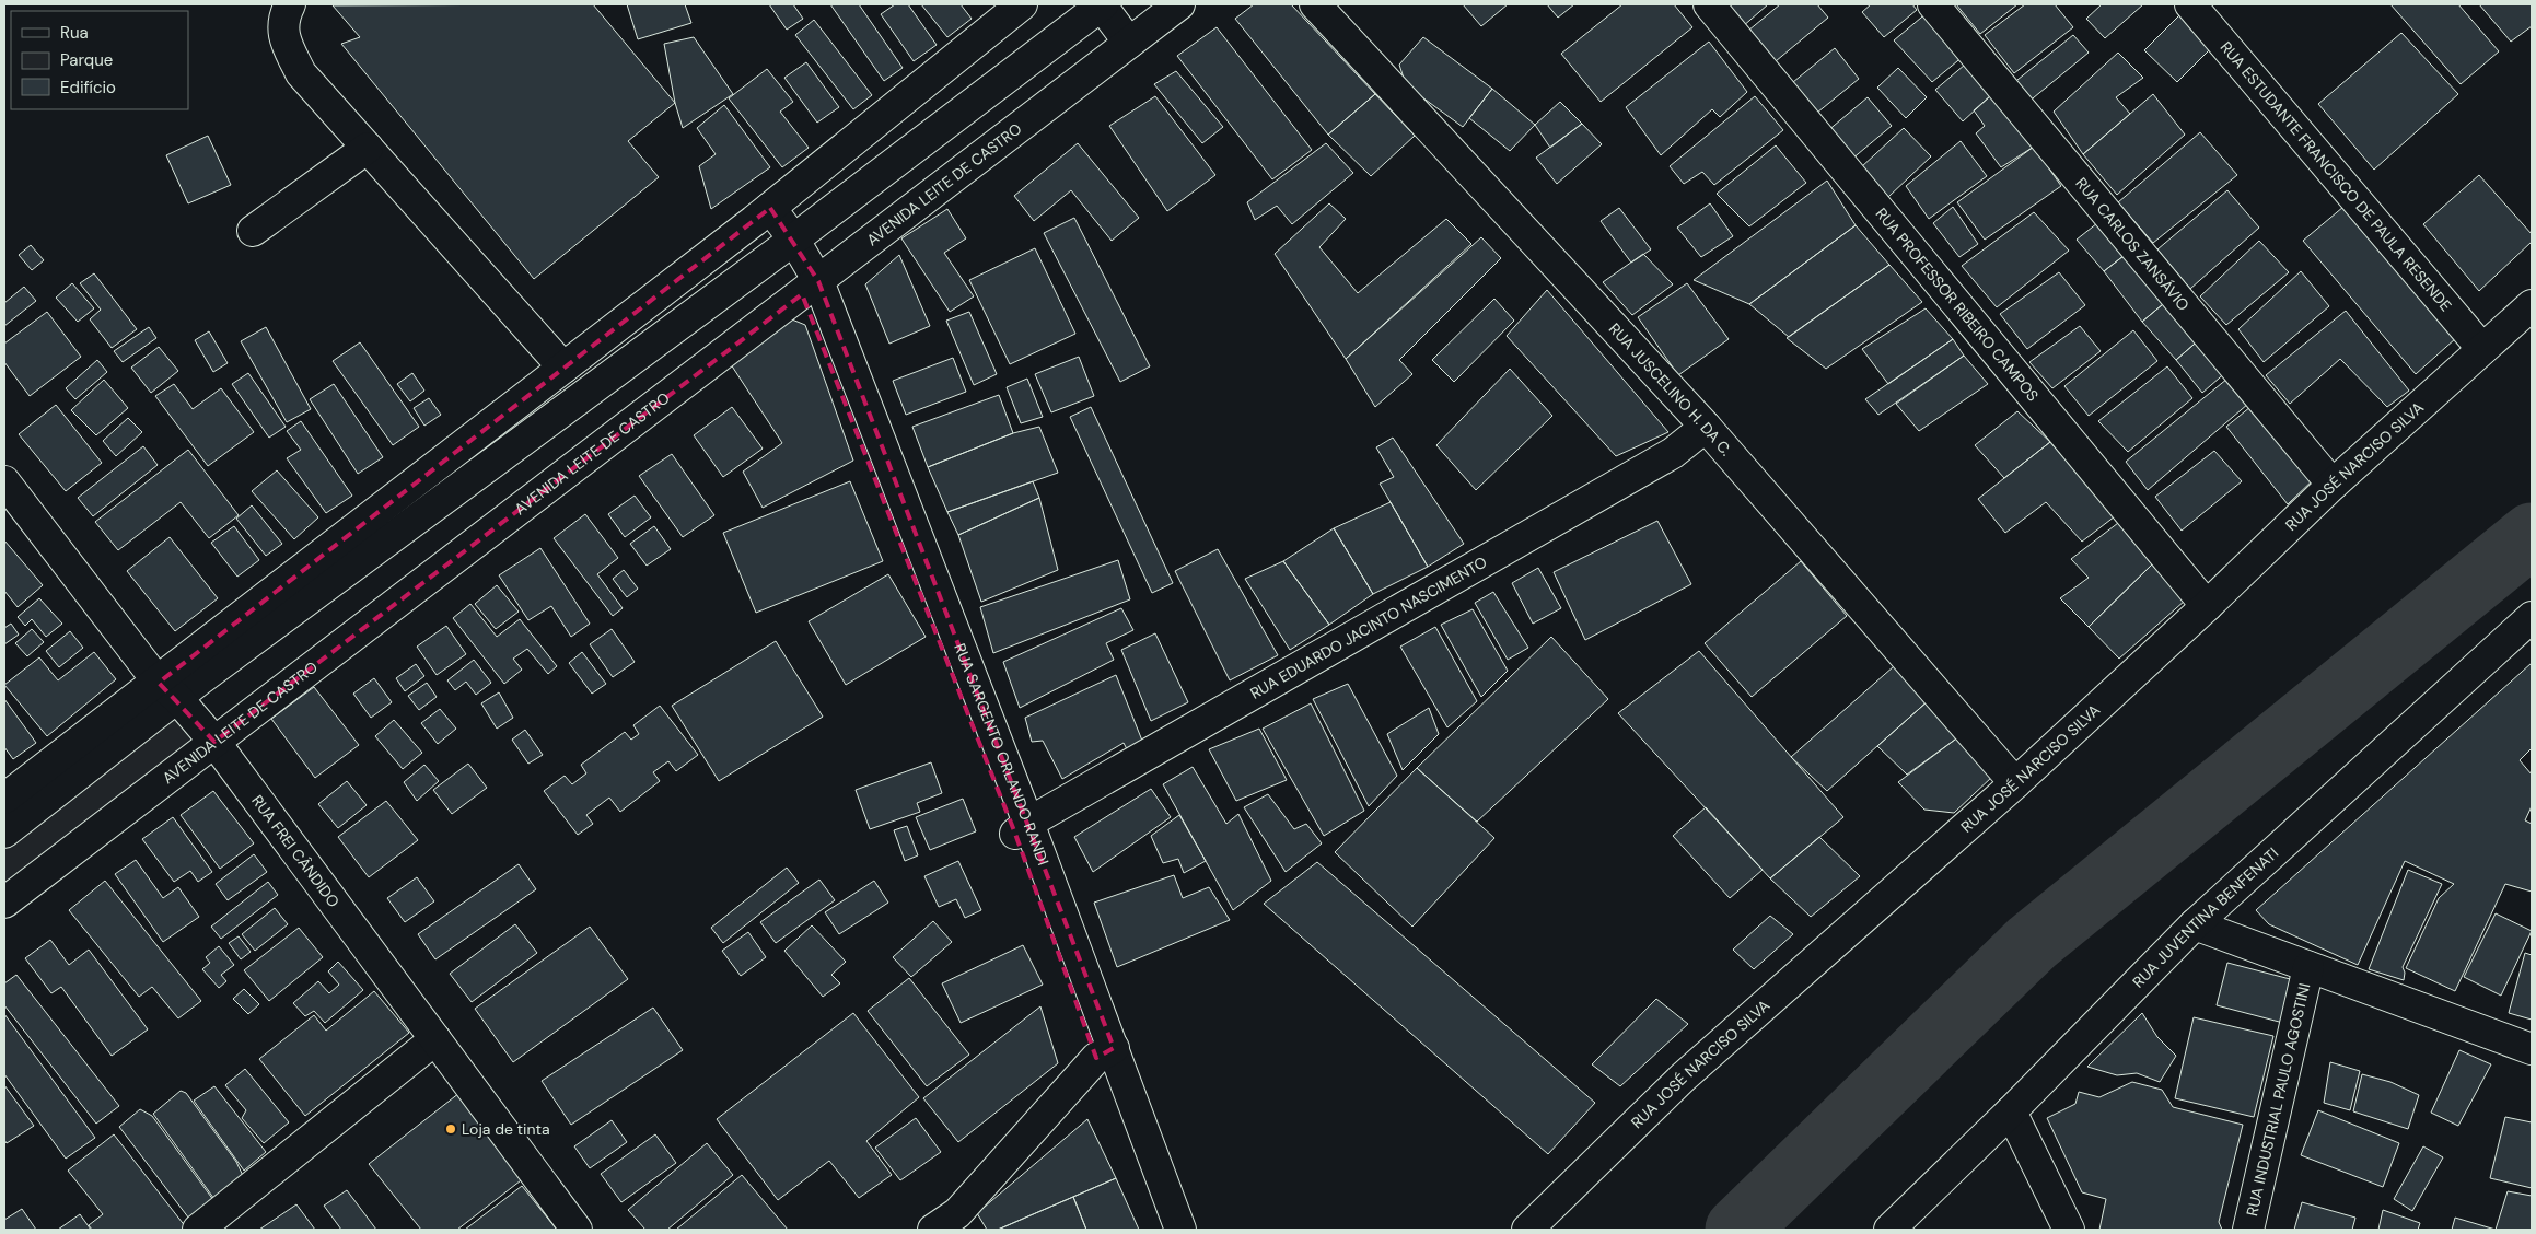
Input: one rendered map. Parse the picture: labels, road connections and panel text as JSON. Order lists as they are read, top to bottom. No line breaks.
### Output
{"streets":{"main road":["RUA ESTUDANTE FRANCISCO DE PAULA RESENDE","AVENIDA LEITE DE CASTRO","RUA CARLOS ZANSÁVIO","RUA PROFESSOR RIBEIRO CAMPOS","RUA JUSCELINO H. DA C.","RUA JOSÉ NARCISO SILVA","RUA EDUARDO JACINTO NASCIMENTO","RUA SARGENTO ORLANDO RANDI","RUA FREI CÂNDIDO","RUA JUVENTINA BENFENATI","RUA INDUSTRIAL PAULO AGOSTINI"]},"crossings":[["RUA ESTUDANTE FRANCISCO DE PAULA RESENDE","RUA JOSÉ NARCISO SILVA"],["AVENIDA LEITE DE CASTRO","RUA SARGENTO ORLANDO RANDI"],["AVENIDA LEITE DE CASTRO","RUA FREI CÂNDIDO"],["RUA CARLOS ZANSÁVIO","RUA JOSÉ NARCISO SILVA"],["RUA PROFESSOR RIBEIRO CAMPOS","RUA JOSÉ NARCISO SILVA"],["RUA JUSCELINO H. DA C.","RUA JOSÉ NARCISO SILVA"],["RUA JUSCELINO H. DA C.","RUA EDUARDO JACINTO NASCIMENTO"],["RUA EDUARDO JACINTO NASCIMENTO","RUA SARGENTO ORLANDO RANDI"]],"places":["Loja de tinta"],"legend":["Rua","Parque","Edifício"]}
